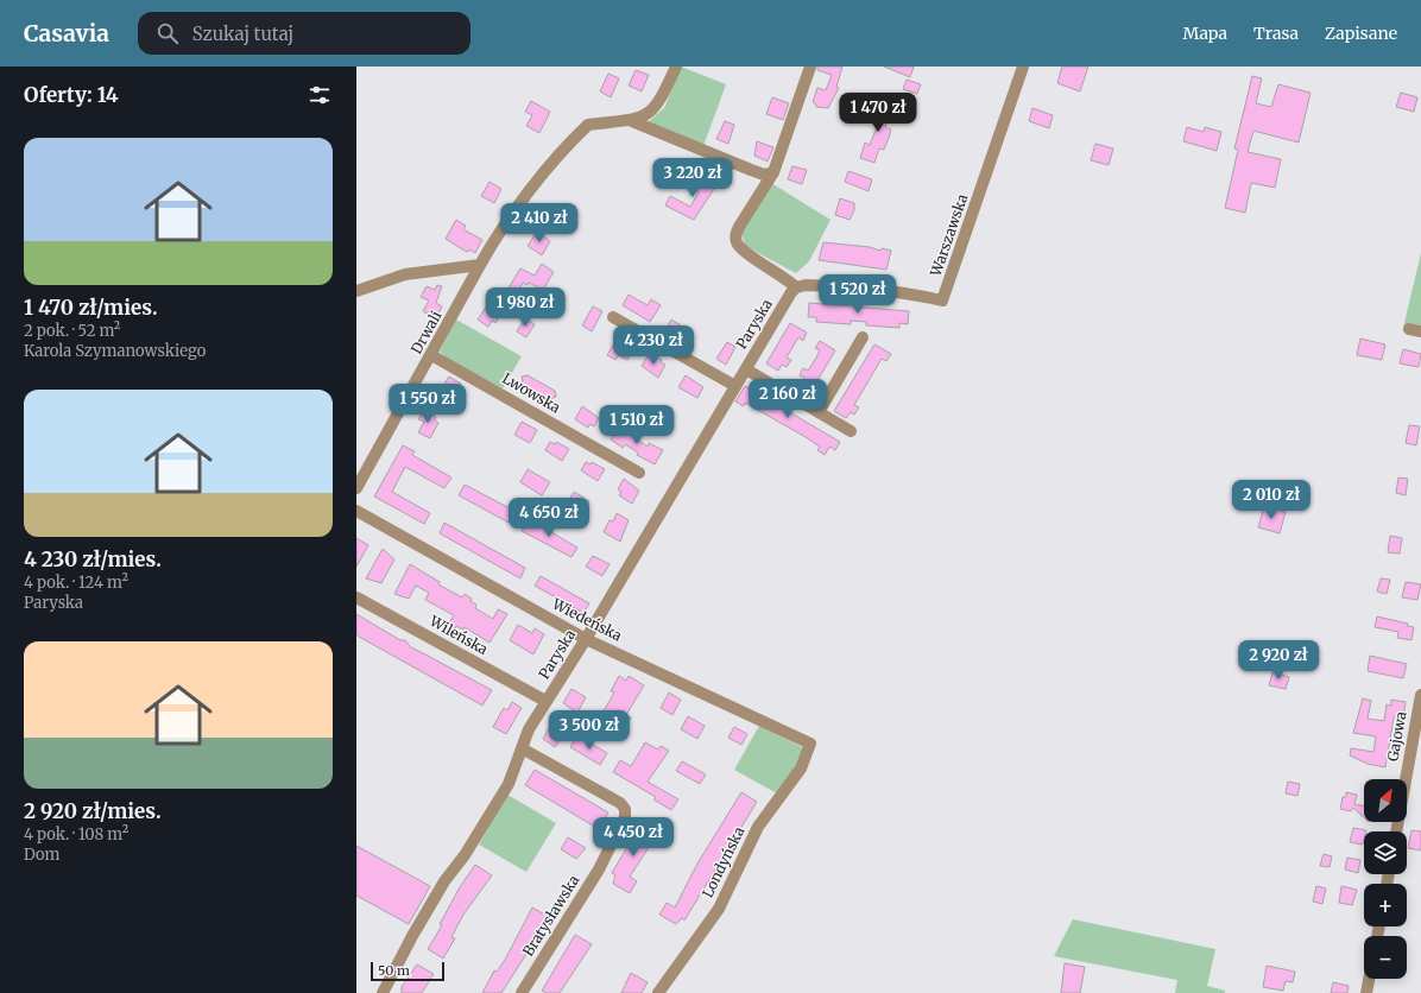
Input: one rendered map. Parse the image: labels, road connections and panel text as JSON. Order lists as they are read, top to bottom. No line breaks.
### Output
{"streets":{"street":["Warszawska","Paryska","Drwali","Lwowska","Wiedeńska","Wileńska","Gajowa","Londyńska","Bratysławska"]},"crossings":[["Warszawska","Paryska"],["Paryska","Wiedeńska"],["Paryska","Wileńska"],["Paryska","Bratysławska"],["Drwali","Lwowska"],["Wiedeńska","Londyńska"]],"scale_bar":"50 m","north":"top right","page":{"header":"Casavia","search":"Szukaj tutaj","nav":["Mapa","Trasa","Zapisane"],"heading":"Oferty: 14","price":["1 470 zł","3 220 zł","2 410 zł","1 520 zł","1 980 zł","4 230 zł","2 160 zł","1 550 zł","1 510 zł","2 010 zł","4 650 zł","2 920 zł","3 500 zł","4 450 zł"],"list":[{"name":"1 470 zł/mies.","note":"2 pok. · 52 m² · Karola Szymanowskiego"},{"name":"4 230 zł/mies.","note":"4 pok. · 124 m² · Paryska"},{"name":"2 920 zł/mies.","note":"4 pok. · 108 m² · Dom"}],"map_buttons":["+","−"],"scale":"50 m"}}
